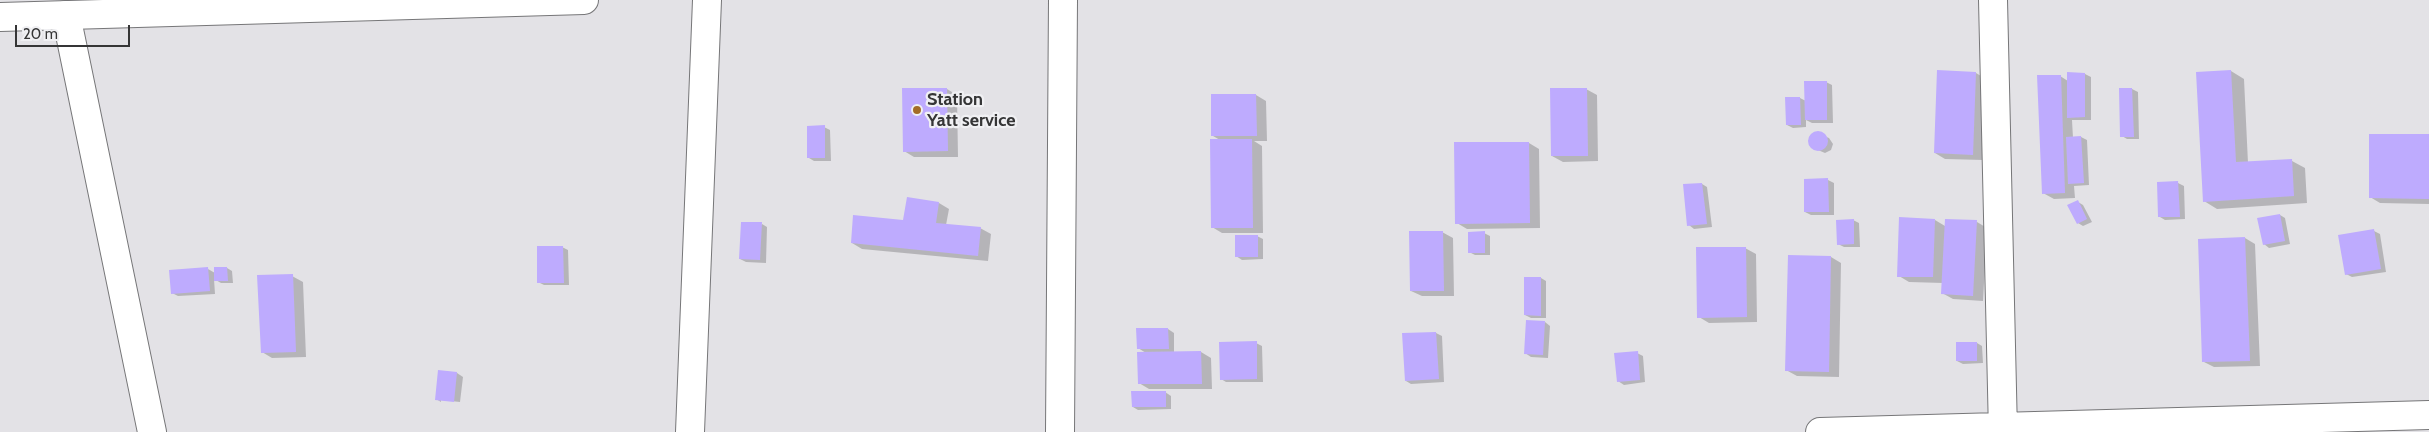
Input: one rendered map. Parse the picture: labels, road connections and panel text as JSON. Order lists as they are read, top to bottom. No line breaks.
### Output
{"places":["Station Yatt service"],"scale_bar":"20 m"}
